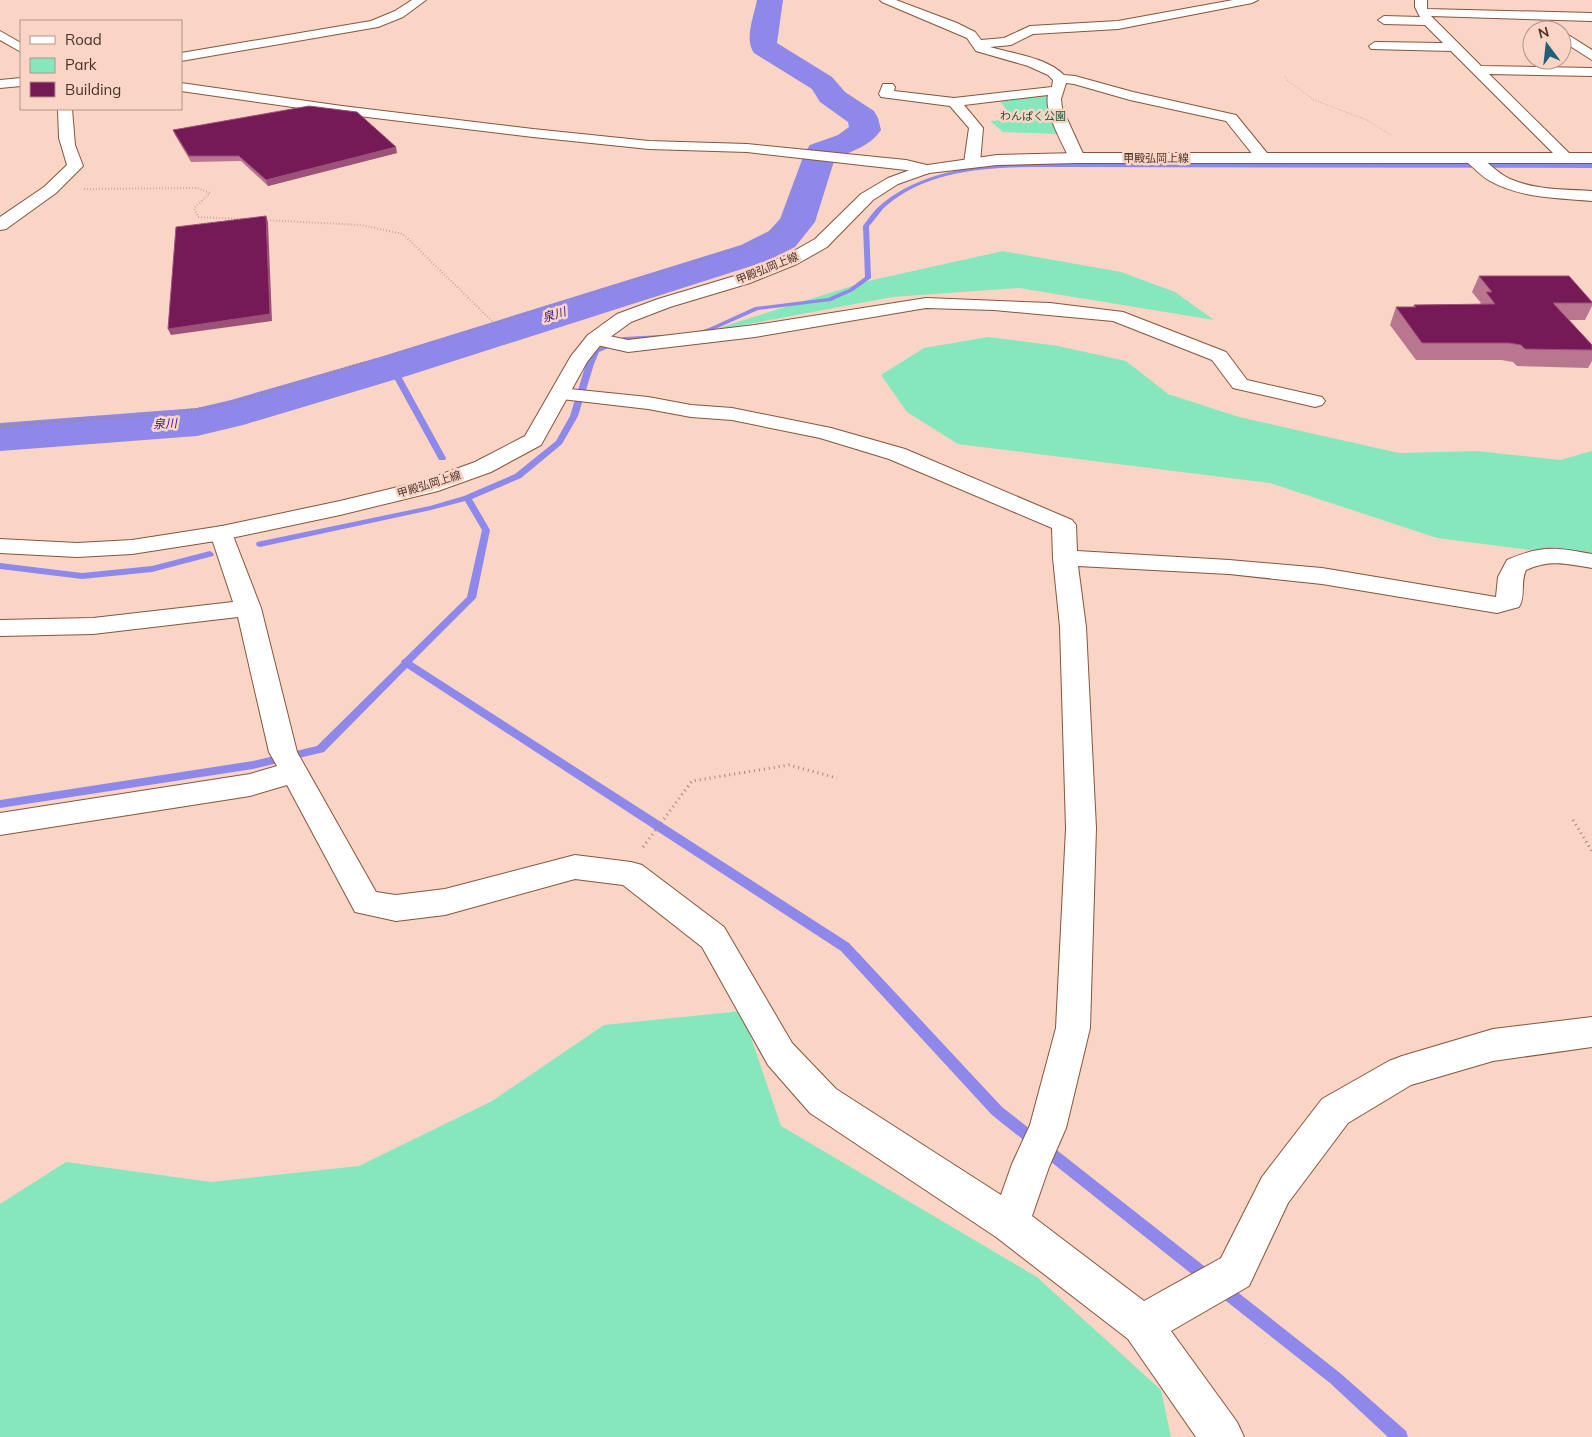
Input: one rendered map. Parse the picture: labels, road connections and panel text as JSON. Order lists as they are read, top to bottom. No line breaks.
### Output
{"streets":{"street":["甲殿弘岡上線"]},"water":["泉川"],"parks":["わんぱく公園"],"legend":["Road","Park","Building"],"north":"top"}
